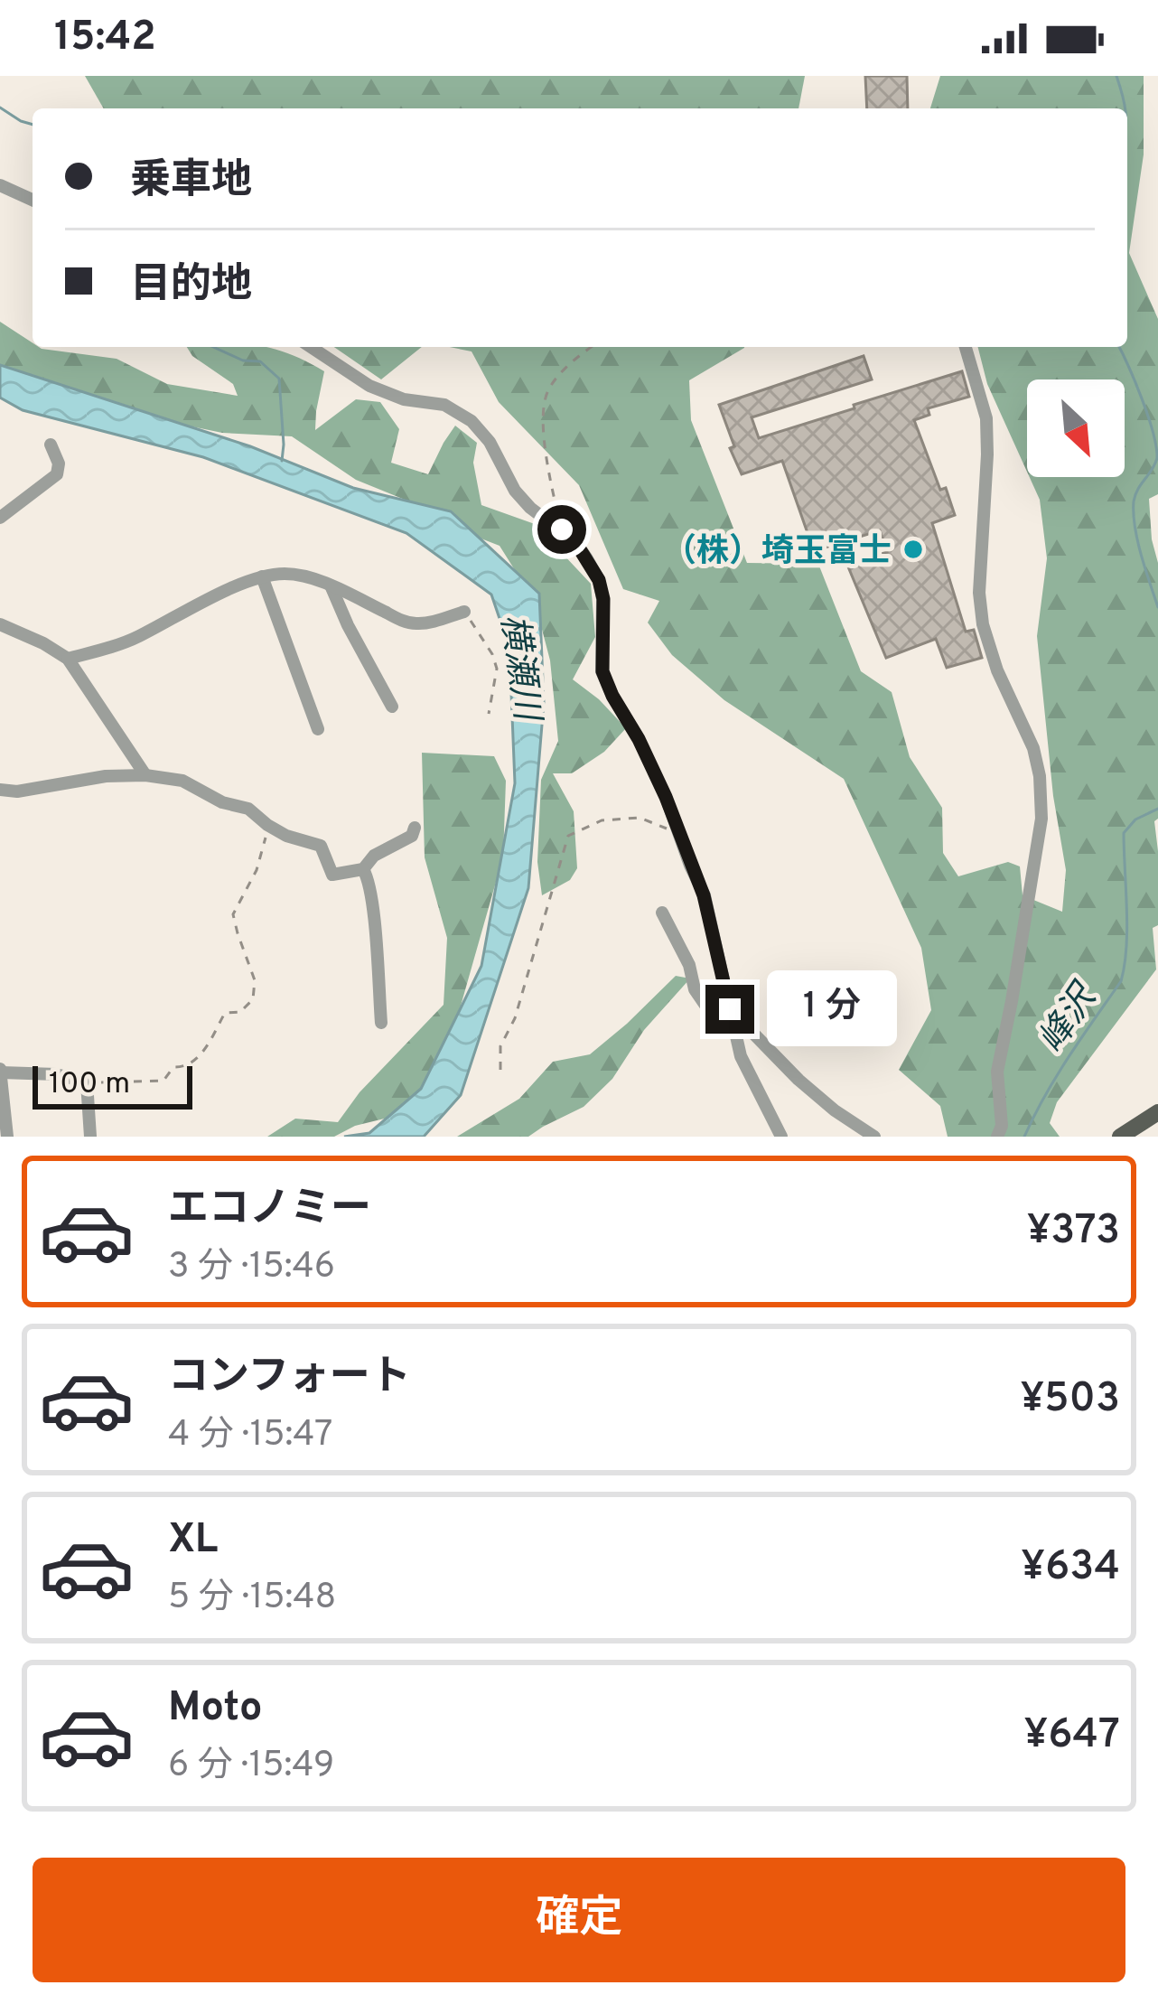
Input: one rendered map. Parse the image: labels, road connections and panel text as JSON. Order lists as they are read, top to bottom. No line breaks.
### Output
{"water":["横瀬川","峰沢"],"places":["（株）埼玉富士"],"scale_bar":"100 m","north":"bottom right","page":{"status":"15:42","banner":["乗車地","目的地"],"bubble":"1 分","scale":"100 m","list":[{"name":"エコノミー","note":"3 分 · 15:46","value":"¥373"},{"name":"コンフォート","note":"4 分 · 15:47","value":"¥503"},{"name":"XL","note":"5 分 · 15:48","value":"¥634"},{"name":"Moto","note":"6 分 · 15:49","value":"¥647"}],"buttons":"確定"}}
